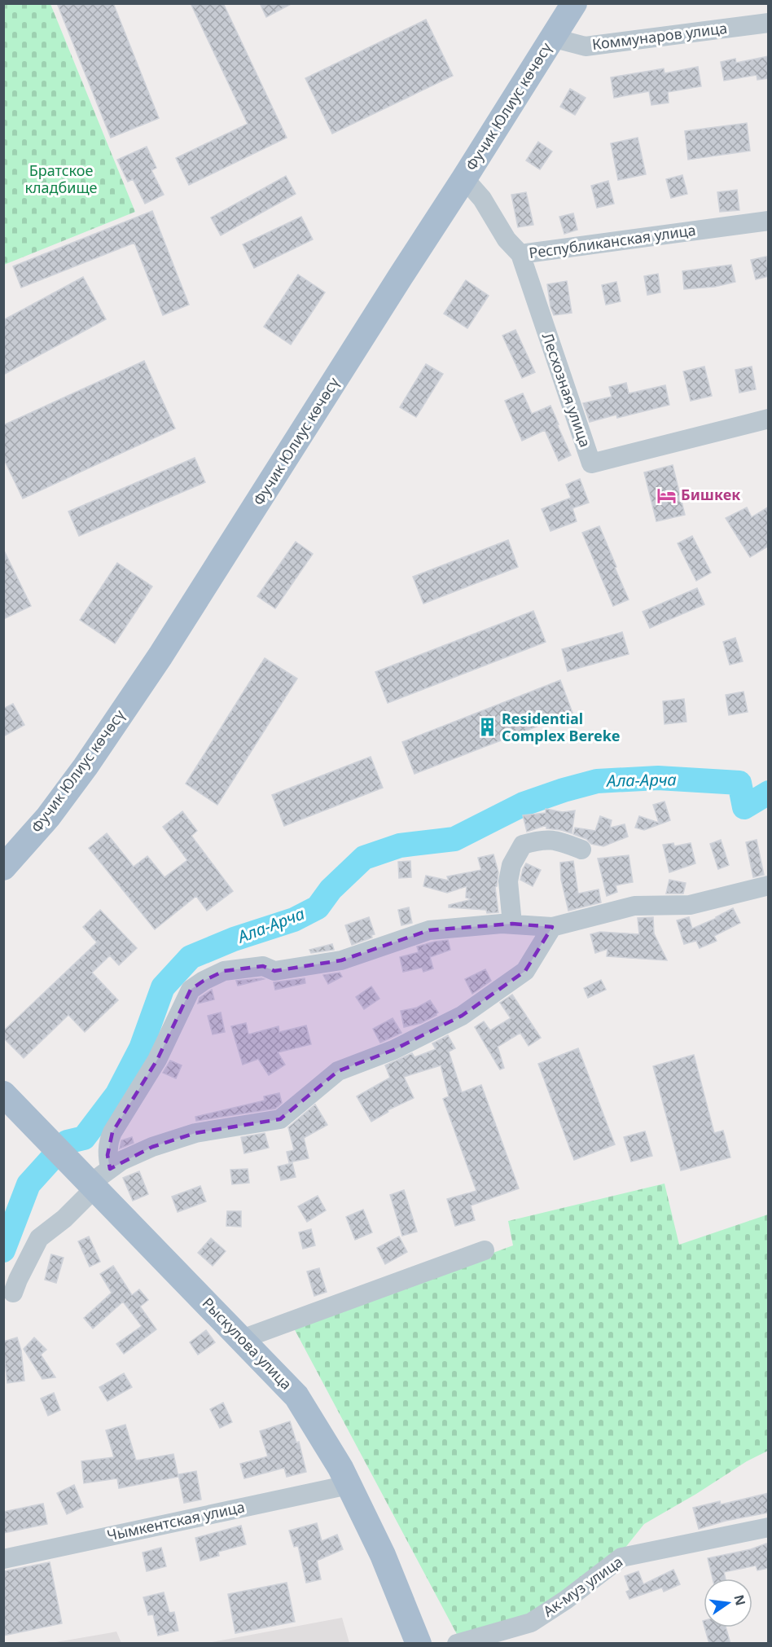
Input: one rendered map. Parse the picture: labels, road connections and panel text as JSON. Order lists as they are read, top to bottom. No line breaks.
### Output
{"streets":{"main road":["Фучик Юлиус көчөсү","Рыскулова улица"],"street":["Коммунаров улица","Республиканская улица","Лесхозная улица","Чымкентская улица","Ак-муз улица"]},"crossings":[["Коммунаров улица","Фучик Юлиус көчөсү"],["Фучик Юлиус көчөсү","Республиканская улица"],["Республиканская улица","Лесхозная улица"],["Рыскулова улица","Чымкентская улица"]],"water":["Ала-Арча"],"parks":["Братское кладбище"],"places":{"hotel":["Бишкек"],"building":["Residential Complex Bereke"]},"north":"right"}
